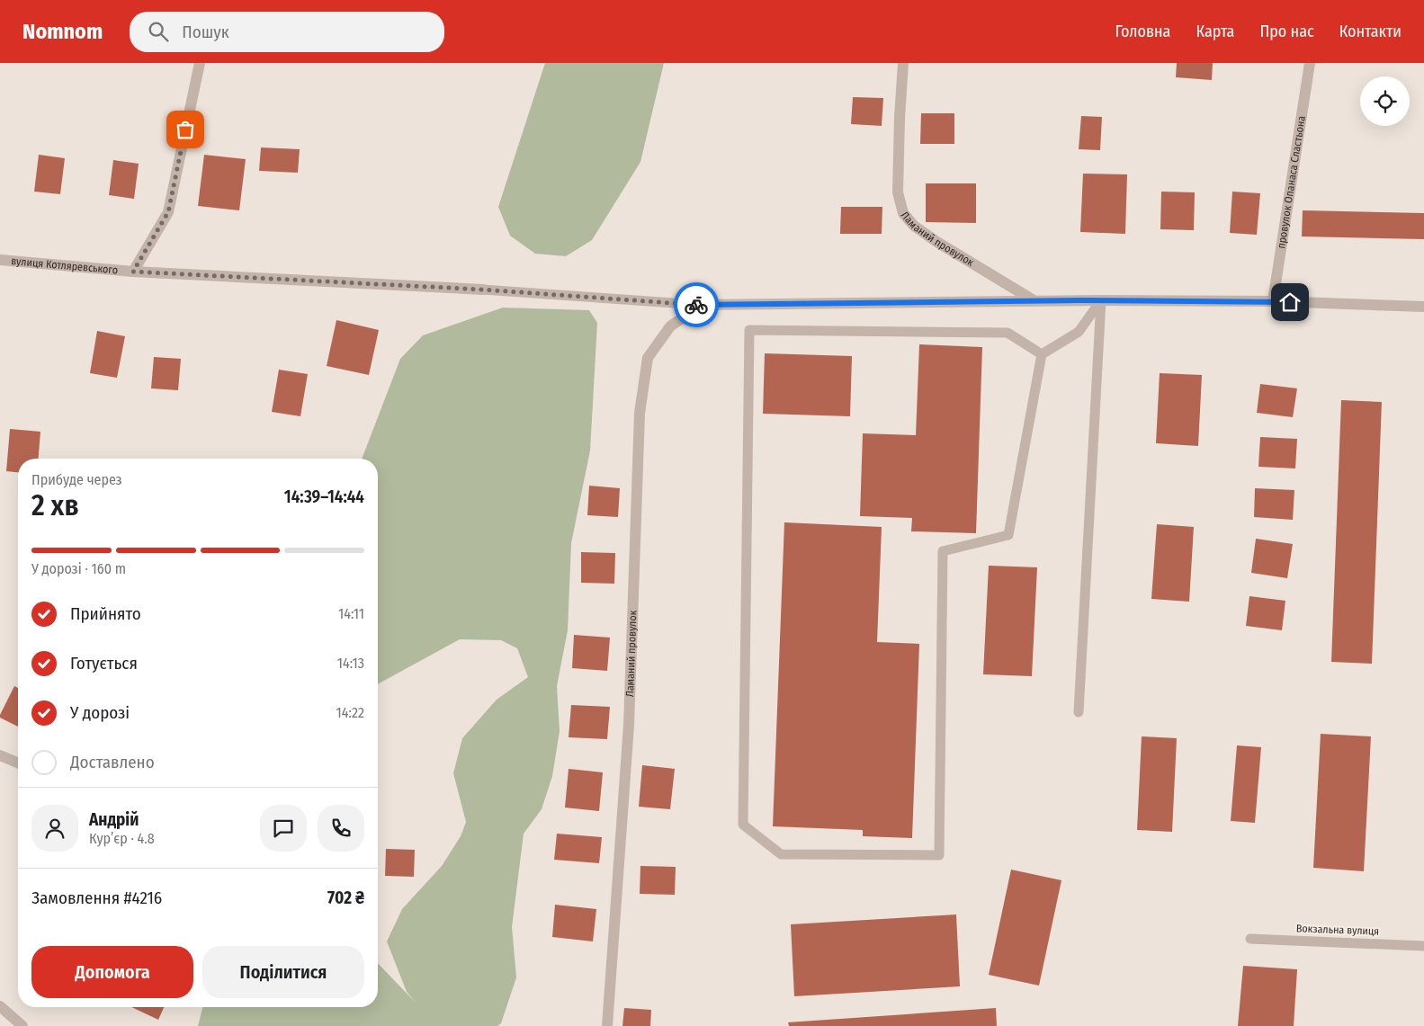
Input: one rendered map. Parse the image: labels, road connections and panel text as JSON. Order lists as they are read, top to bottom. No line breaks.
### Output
{"streets":{"street":["провулок Опанаса Сластьона","Ламаний провулок","вулиця Котляревського"],"lane":["Вокзальна вулиця"]},"crossings":[["провулок Опанаса Сластьона","вулиця Котляревського"],["Ламаний провулок","вулиця Котляревського"]],"page":{"header":"Nomnom","search":"Пошук","nav":["Головна","Карта","Про нас","Контакти"],"heading":["2 хв","Прибуде через","14:39–14:44"],"panel":["Андрій","Кур’єр · 4.8","Замовлення #4216","702 ₴"],"bar":"У дорозі · 160 m","list":[["Прийнято","14:11"],["Готується","14:13"],["У дорозі","14:22"],"Доставлено"],"buttons":["Допомога","Поділитися"]}}
